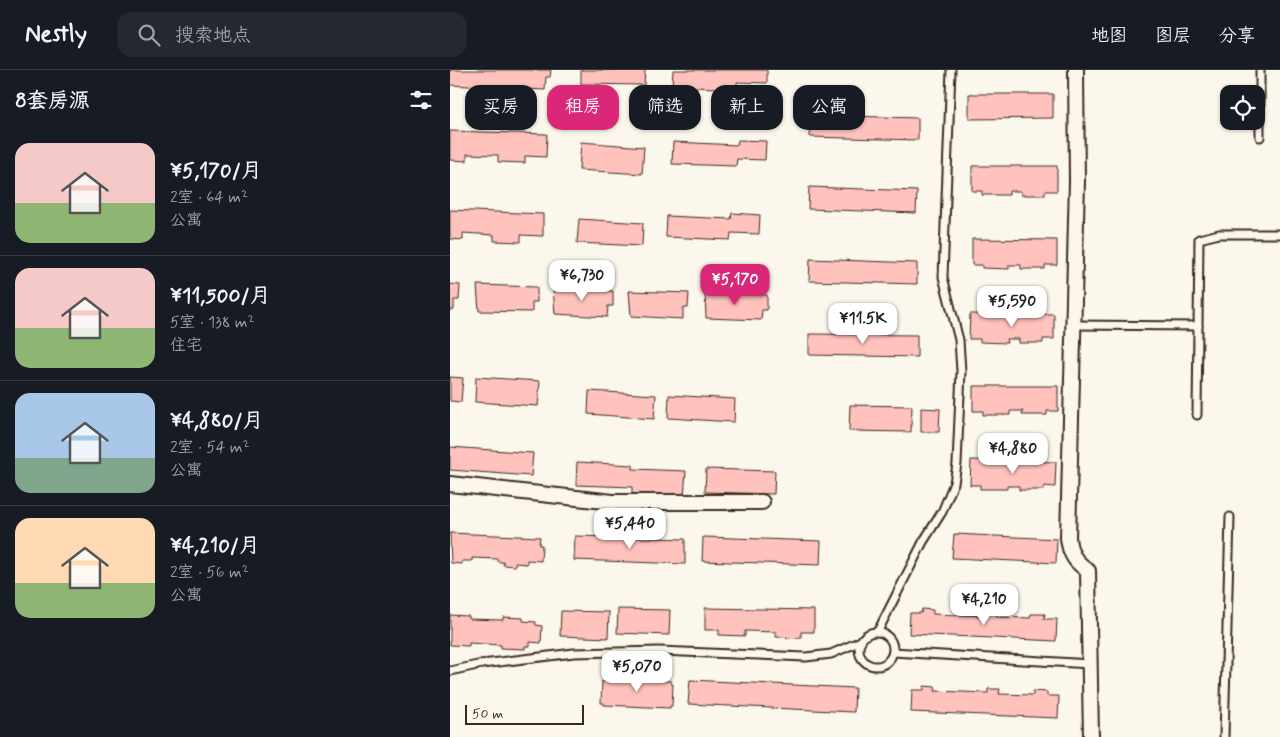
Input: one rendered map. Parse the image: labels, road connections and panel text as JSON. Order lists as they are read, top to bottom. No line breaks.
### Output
{"scale_bar":"50 m","page":{"header":"Nestly","search":"搜索地点","nav":["地图","图层","分享"],"heading":"8套房源","chip":["买房","租房","筛选","新上","公寓"],"list":[{"name":"¥5,170/月","note":"2室 · 64 m² · 公寓"},{"name":"¥11,500/月","note":"5室 · 138 m² · 住宅"},{"name":"¥4,880/月","note":"2室 · 54 m² · 公寓"},{"name":"¥4,210/月","note":"2室 · 56 m² · 公寓"}],"price":["¥6,730","¥5,170","¥5,590","¥11.5K","¥4,880","¥5,440","¥4,210","¥5,070"],"scale":"50 m"}}
